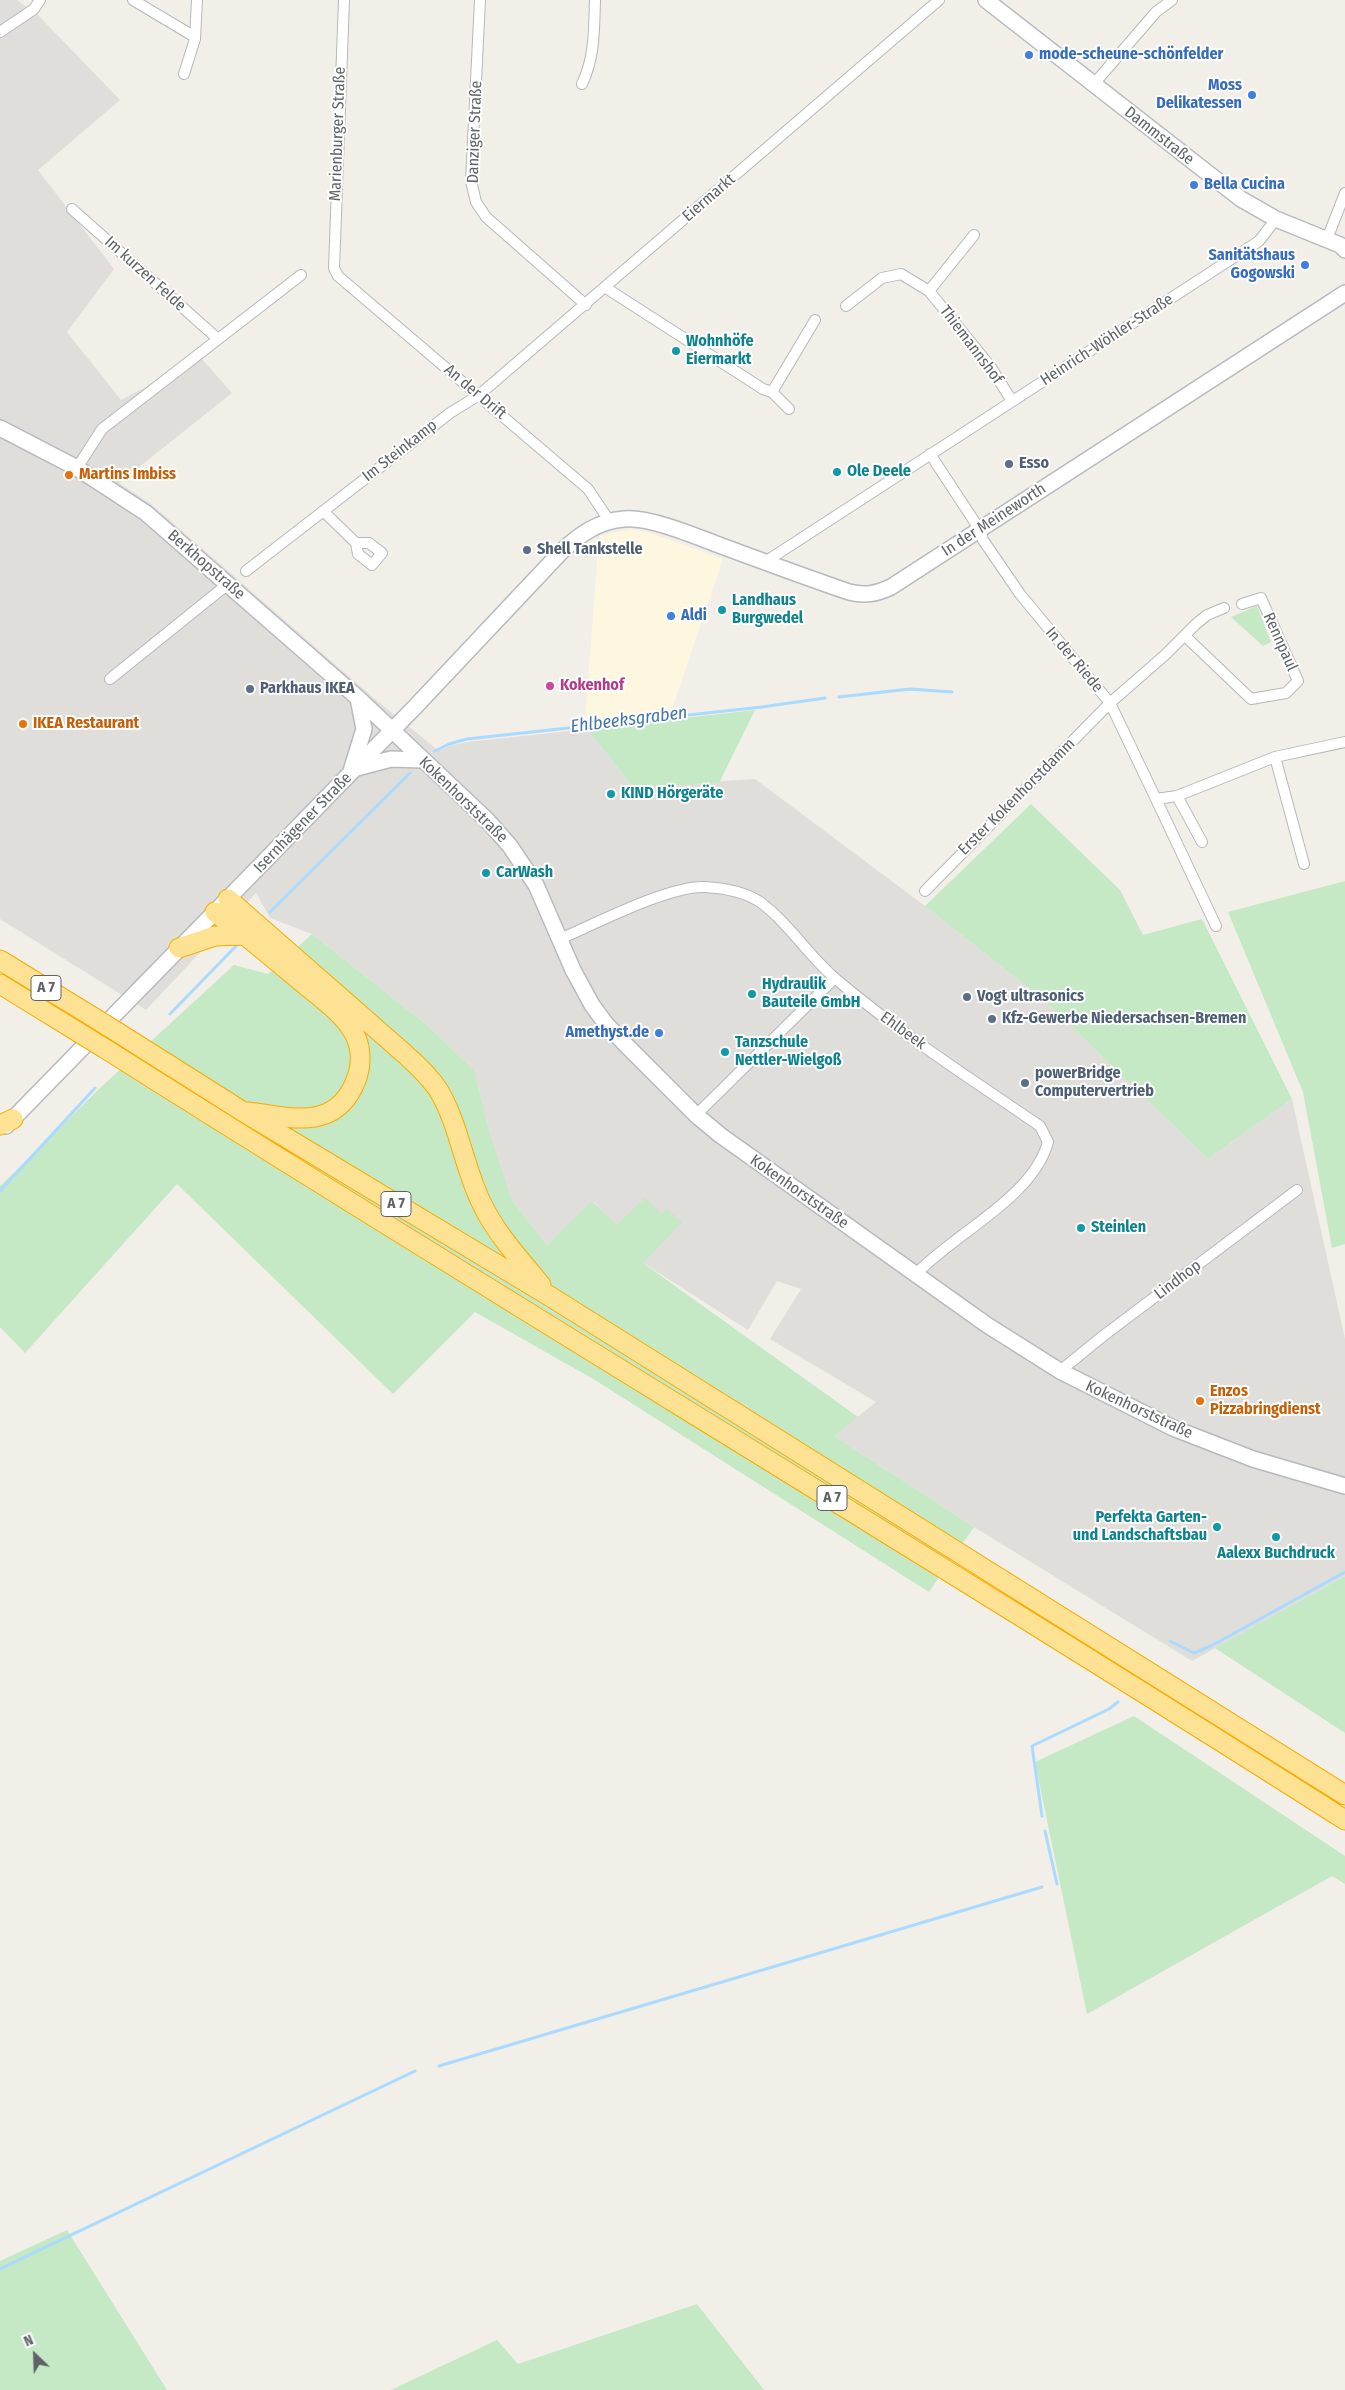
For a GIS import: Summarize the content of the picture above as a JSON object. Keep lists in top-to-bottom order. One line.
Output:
{"streets":{"highway":["A 7"],"main road":["Dammstraße","In der Meineworth","Berkhopstraße","Kokenhorststraße","Isernhägener Straße"],"street":["Danziger Straße","Marienburger Straße","Eiermarkt","Im kurzen Felde","Heinrich-Wöhler-Straße","Thiemannshof","An der Drift","Im Steinkamp","Rennpaul","In der Riede","Erster Kokenhorstdamm","Ehlbeek","Lindhop"]},"crossings":[["Danziger Straße","Eiermarkt"],["Marienburger Straße","An der Drift"],["Dammstraße","Heinrich-Wöhler-Straße"],["Eiermarkt","An der Drift"],["Eiermarkt","Im Steinkamp"],["Heinrich-Wöhler-Straße","Thiemannshof"],["Heinrich-Wöhler-Straße","In der Meineworth"],["An der Drift","Im Steinkamp"],["An der Drift","In der Meineworth"],["An der Drift","Isernhägener Straße"],["In der Meineworth","In der Riede"],["In der Meineworth","Isernhägener Straße"],["Berkhopstraße","Kokenhorststraße"],["Berkhopstraße","Isernhägener Straße"],["In der Riede","Erster Kokenhorstdamm"],["Kokenhorststraße","Isernhägener Straße"],["Kokenhorststraße","Ehlbeek"],["Kokenhorststraße","Lindhop"]],"water":["Ehlbeeksgraben"],"places":["mode-scheune-schönfelder","Moss Delikatessen","Bella Cucina","Sanitätshaus Gogowski","Wohnhöfe Eiermarkt","Esso","Ole Deele","Martins Imbiss","Shell Tankstelle","Landhaus Burgwedel","Aldi","Kokenhof","Parkhaus IKEA","IKEA Restaurant","KIND Hörgeräte","CarWash","Hydraulik Bauteile GmbH","Vogt ultrasonics","Kfz-Gewerbe Niedersachsen-Bremen","Amethyst.de","Tanzschule Nettler-Wielgoß","powerBridge Computervertrieb","Steinlen","Enzos Pizzabringdienst","Perfekta Garten- und Landschaftsbau","Aalexx Buchdruck"],"north":"top left"}
